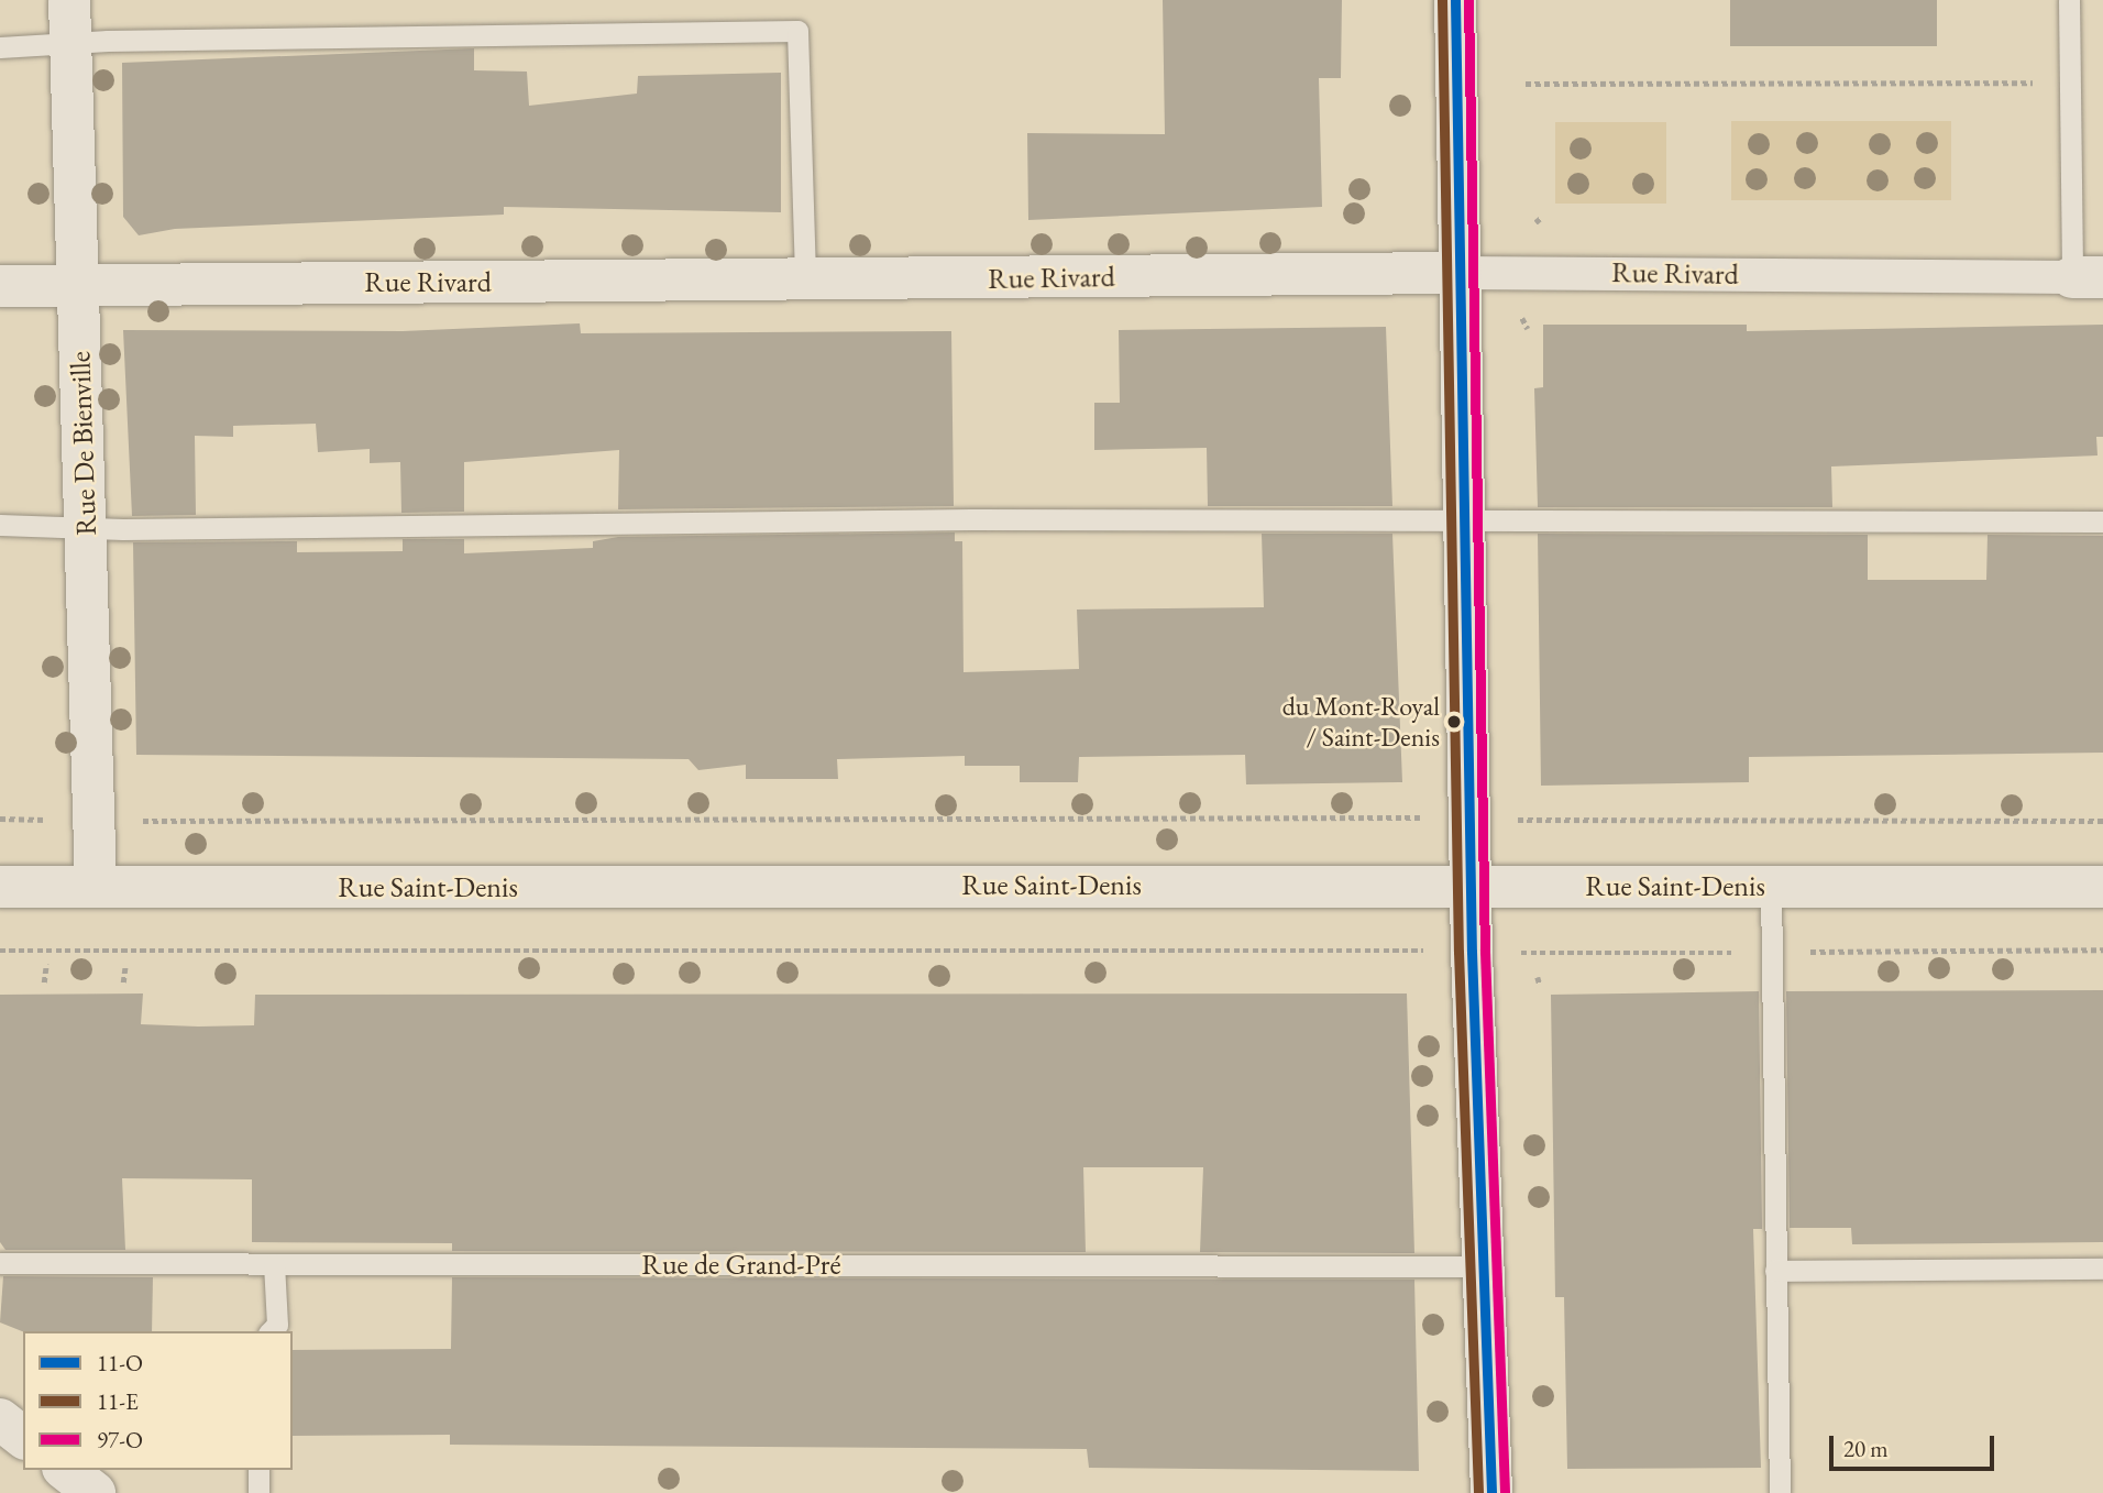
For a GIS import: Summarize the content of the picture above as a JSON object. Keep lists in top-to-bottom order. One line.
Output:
{"streets":{"main road":["Rue Rivard","Rue De Bienville","Rue Saint-Denis"],"lane":["Rue de Grand-Pré"]},"crossings":[["Rue Rivard","Rue De Bienville"],["Rue De Bienville","Rue Saint-Denis"]],"places":["du Mont-Royal / Saint-Denis"],"lines":["transit line 11-O","transit line 11-E","transit line 97-O"],"legend":["11-O","11-E","97-O"],"scale_bar":"20 m"}
